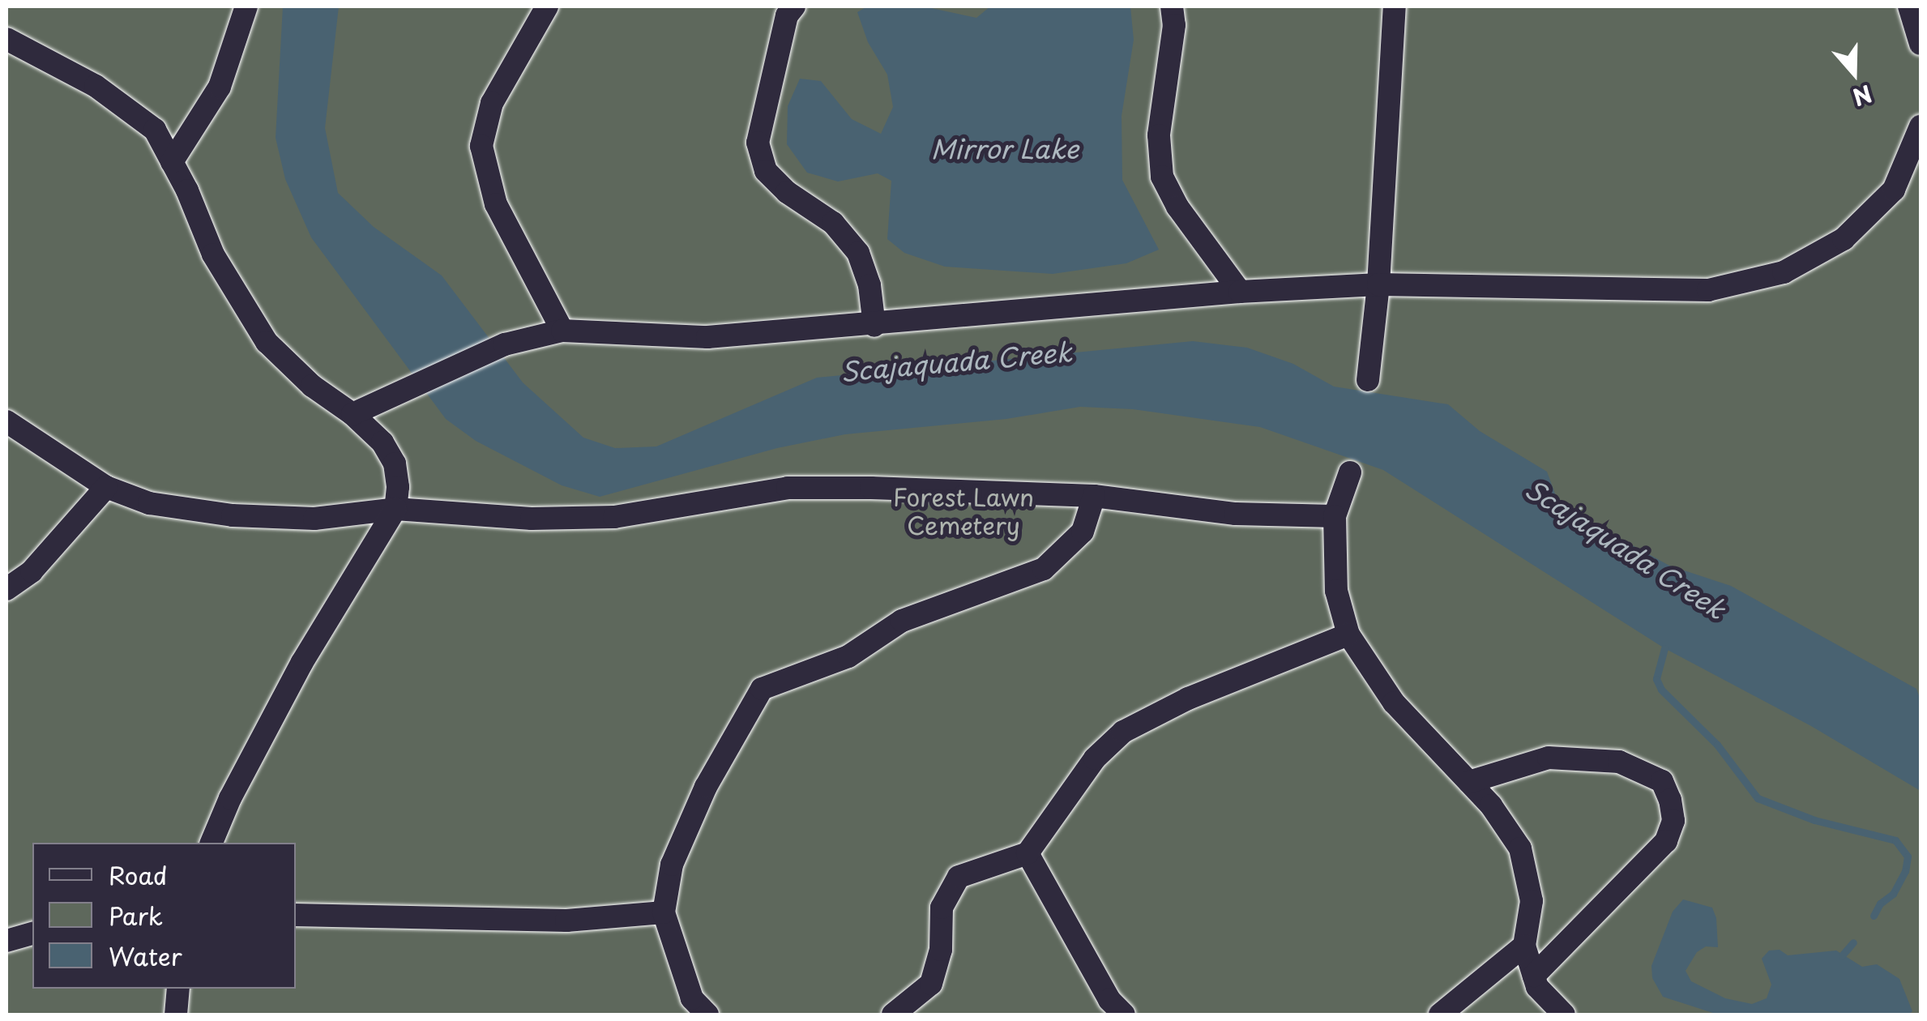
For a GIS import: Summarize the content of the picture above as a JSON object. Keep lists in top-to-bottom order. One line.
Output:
{"water":["Mirror Lake","Scajaquada Creek"],"parks":["Forest Lawn Cemetery"],"legend":["Road","Park","Water"],"north":"bottom"}
